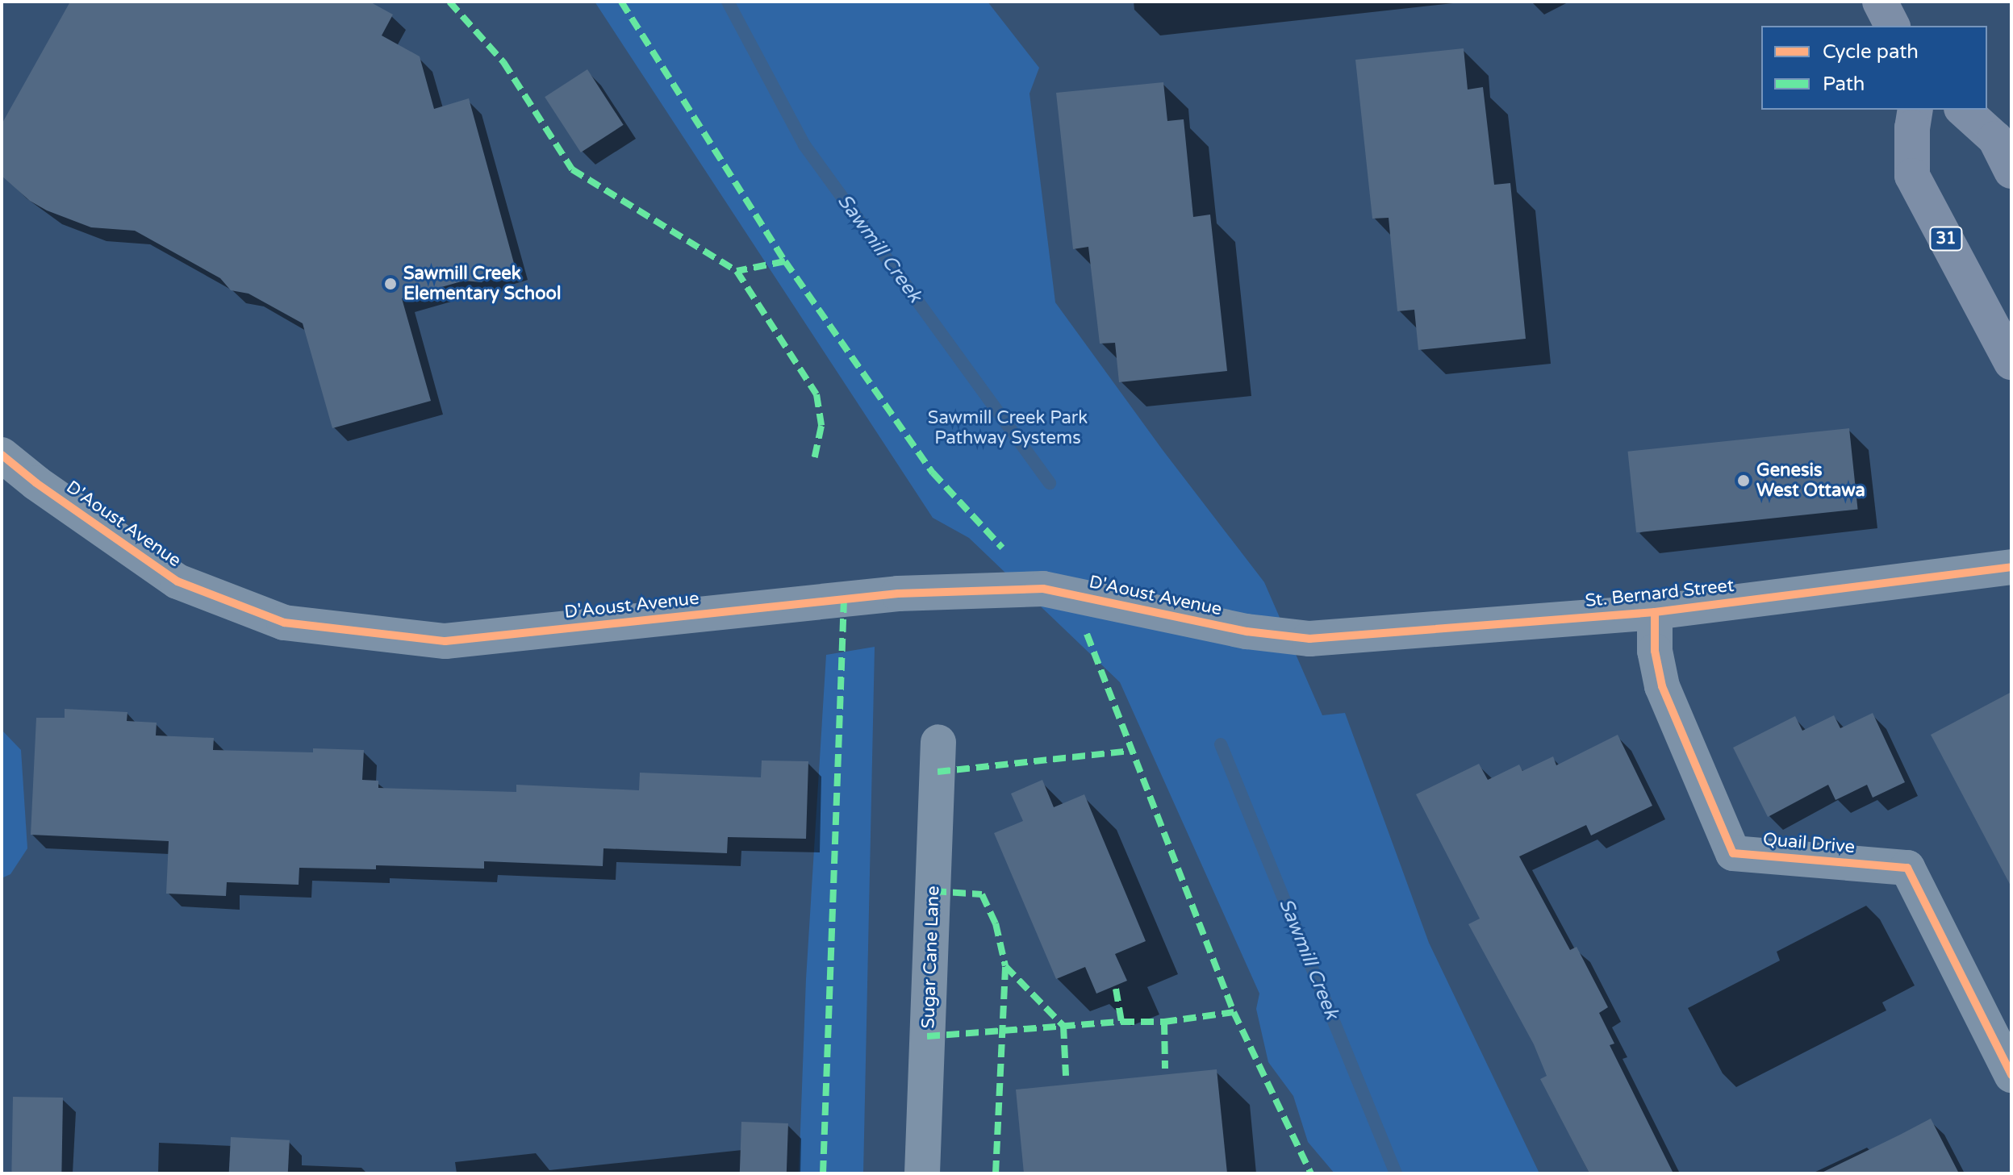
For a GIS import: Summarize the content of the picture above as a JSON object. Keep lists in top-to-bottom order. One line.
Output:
{"streets":{"main road":["31"],"street":["D'Aoust Avenue","St. Bernard Street","Quail Drive","Sugar Cane Lane"]},"crossings":[["D'Aoust Avenue","St. Bernard Street"],["St. Bernard Street","Quail Drive"]],"water":["Sawmill Creek"],"parks":["Sawmill Creek Park Pathway Systems"],"places":["Sawmill Creek Elementary School","Genesis West Ottawa"],"legend":["Cycle path","Path"]}
